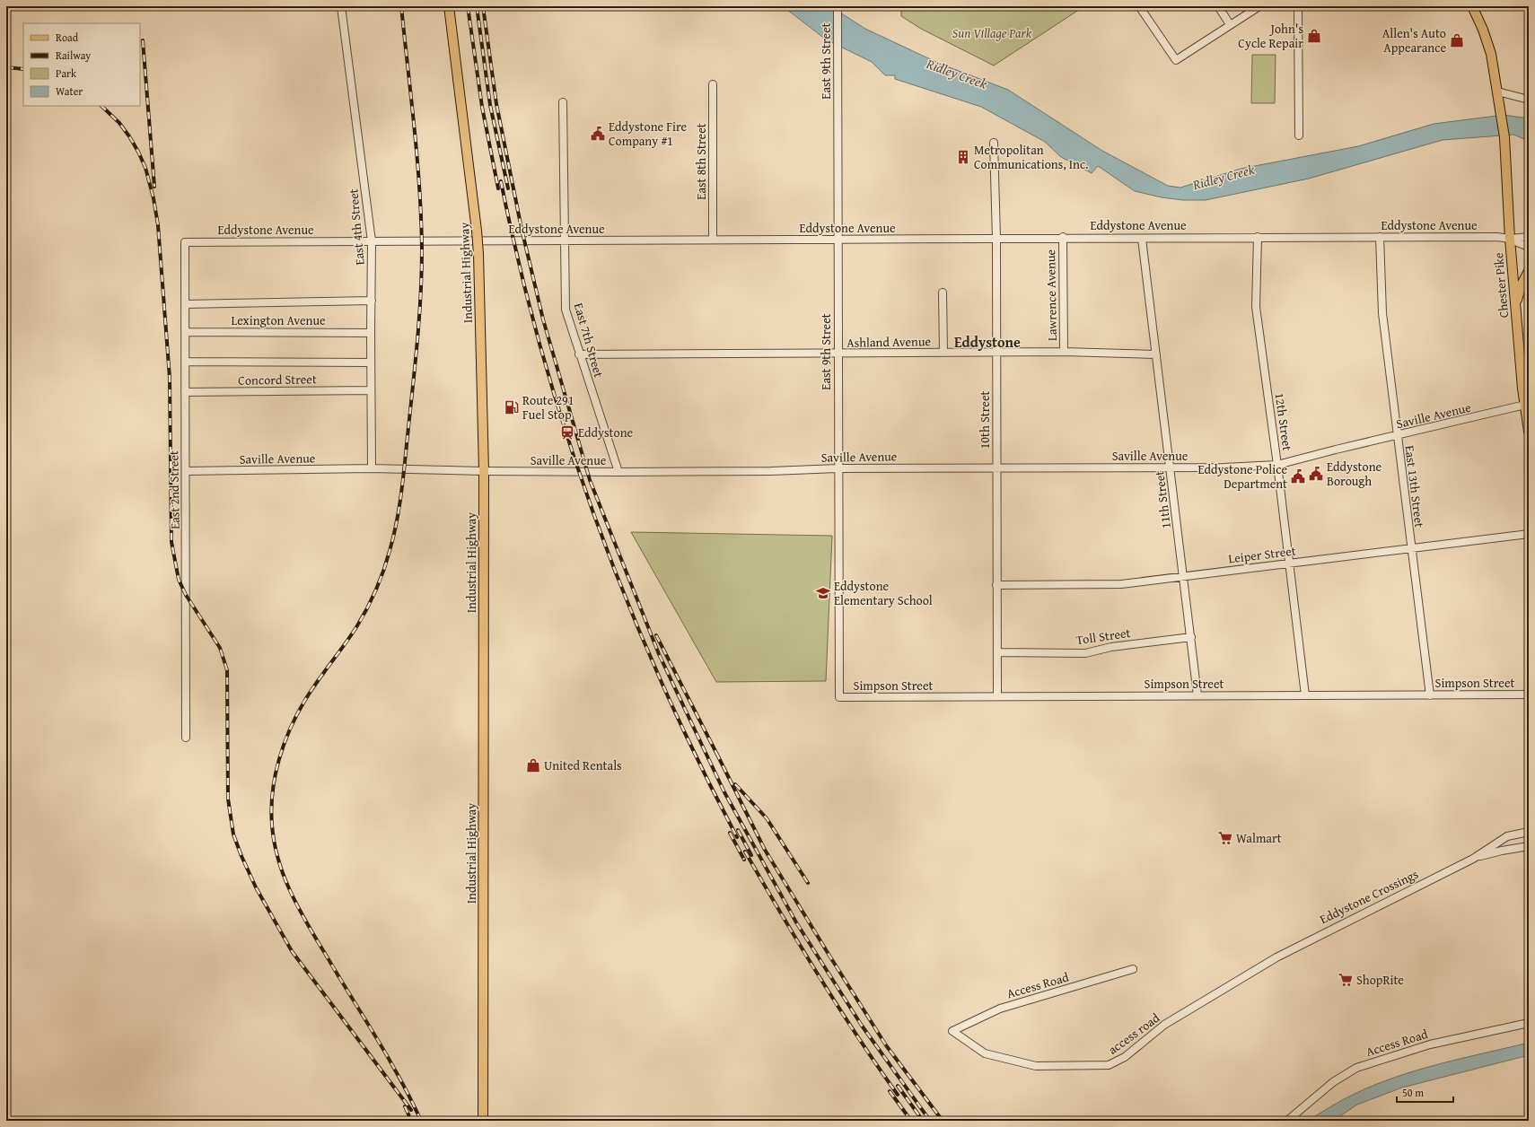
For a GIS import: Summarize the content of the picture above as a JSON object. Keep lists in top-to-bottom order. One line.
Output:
{"streets":{"main road":["Industrial Highway","Chester Pike"],"street":["East 9th Street","East 8th Street","Eddystone Avenue","East 4th Street","Lawrence Avenue","Lexington Avenue","East 7th Street","Ashland Avenue","Concord Street","Saville Avenue","10th Street","12th Street","East 13th Street","East 2nd Street","11th Street","Leiper Street","Toll Street","Simpson Street","Eddystone Crossings","Access Road","access road"]},"crossings":[["East 9th Street","Eddystone Avenue"],["East 9th Street","Ashland Avenue"],["East 9th Street","Saville Avenue"],["East 9th Street","Simpson Street"],["East 8th Street","Eddystone Avenue"],["Eddystone Avenue","East 4th Street"],["Eddystone Avenue","Chester Pike"],["Eddystone Avenue","Lawrence Avenue"],["Eddystone Avenue","East 7th Street"],["Eddystone Avenue","10th Street"],["Eddystone Avenue","12th Street"],["Eddystone Avenue","East 13th Street"],["Eddystone Avenue","East 2nd Street"],["Eddystone Avenue","11th Street"],["East 4th Street","Lexington Avenue"],["East 4th Street","Concord Street"],["East 4th Street","Saville Avenue"],["Industrial Highway","Saville Avenue"],["Chester Pike","Saville Avenue"],["Lawrence Avenue","Ashland Avenue"],["Lexington Avenue","East 2nd Street"],["East 7th Street","Ashland Avenue"],["East 7th Street","Saville Avenue"],["Ashland Avenue","10th Street"],["Ashland Avenue","11th Street"],["Concord Street","East 2nd Street"],["Saville Avenue","10th Street"],["Saville Avenue","12th Street"],["Saville Avenue","East 13th Street"],["Saville Avenue","East 2nd Street"],["Saville Avenue","11th Street"],["10th Street","Leiper Street"],["10th Street","Toll Street"],["10th Street","Simpson Street"],["12th Street","Leiper Street"],["12th Street","Simpson Street"],["East 13th Street","Leiper Street"],["East 13th Street","Simpson Street"],["11th Street","Leiper Street"],["11th Street","Toll Street"],["11th Street","Simpson Street"],["Eddystone Crossings","access road"],["Access Road","access road"]],"districts":["Eddystone"],"water":["Ridley Creek"],"parks":["Sun Village Park"],"places":{"shop":["John's Cycle Repair","Allen's Auto Appearance","United Rentals"],"public building":["Eddystone Fire Company #1","Eddystone Borough","Eddystone Police Department"],"building":["Metropolitan Communications, Inc."],"fuel station":["Route 291 Fuel Stop"],"station":["Eddystone"],"school or university":["Eddystone Elementary School"],"supermarket":["Walmart","ShopRite"]},"legend":["Road","Railway","Park","Water"],"scale_bar":"50 m"}
